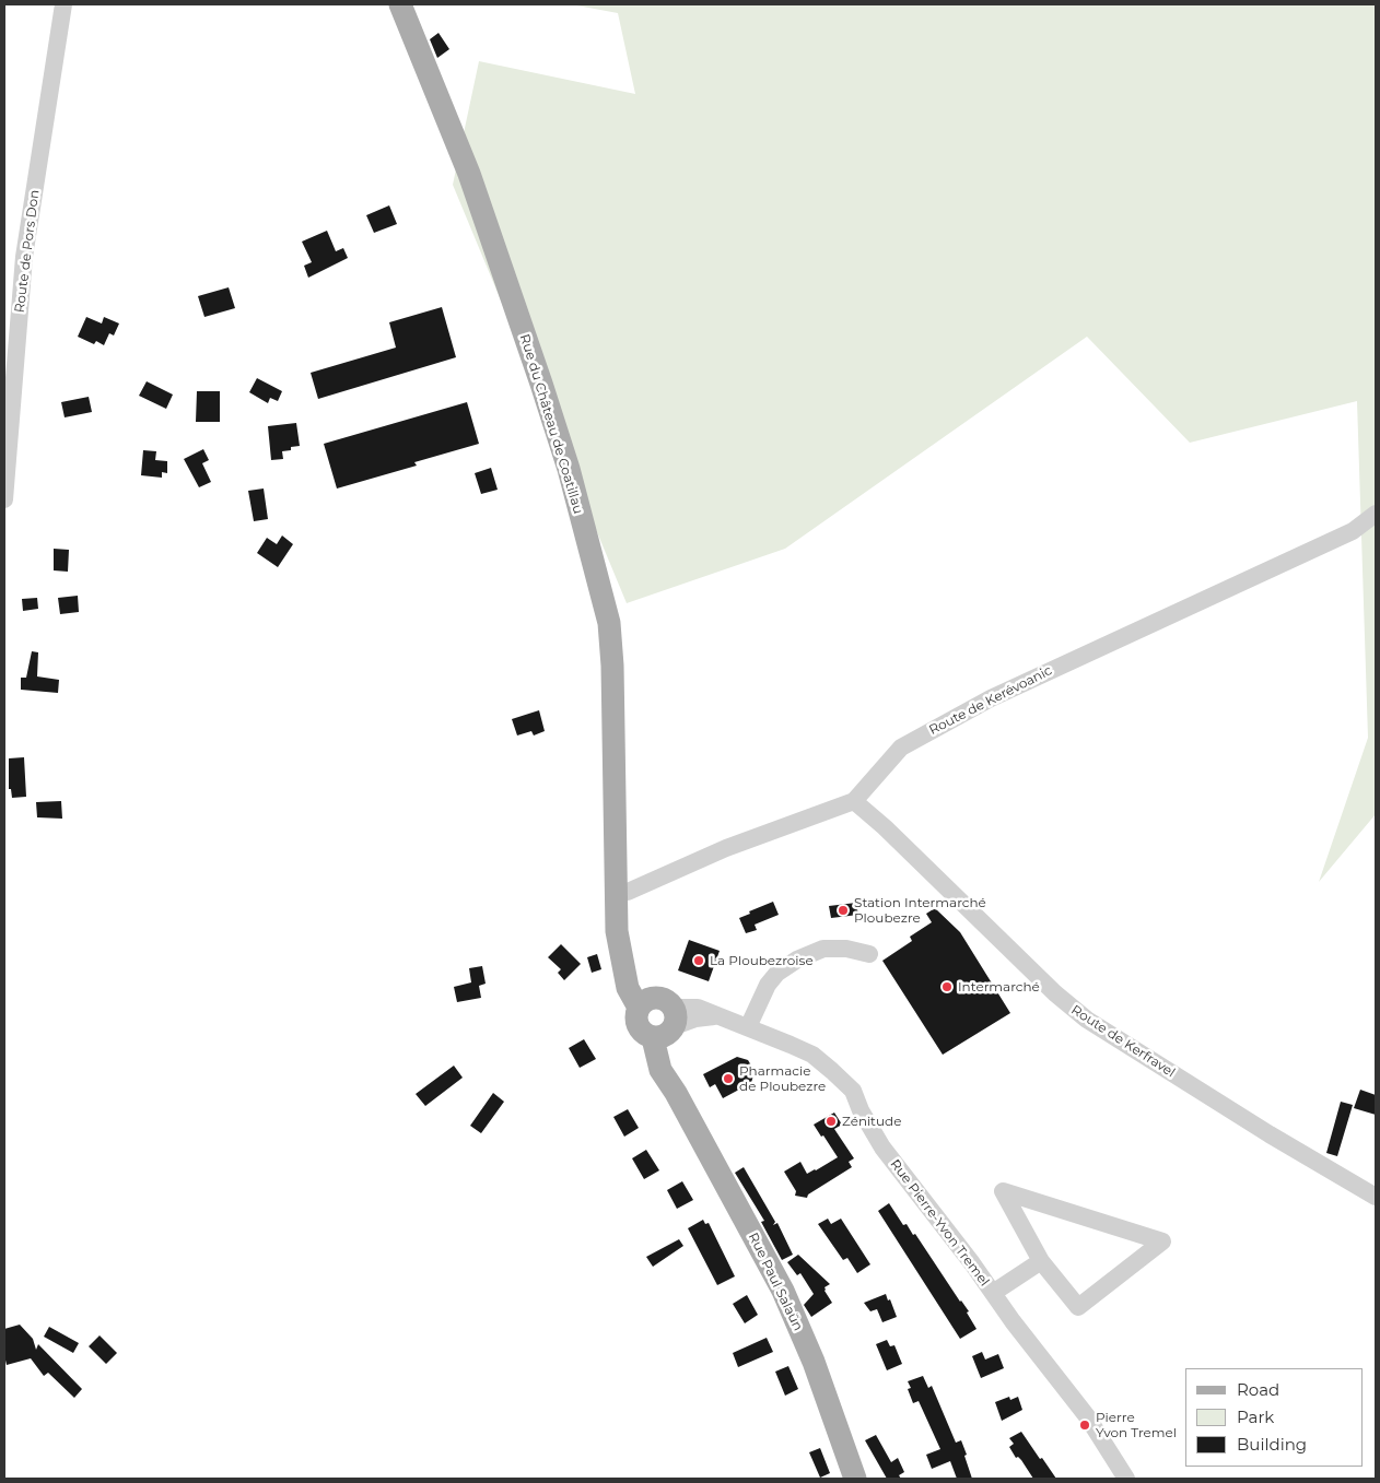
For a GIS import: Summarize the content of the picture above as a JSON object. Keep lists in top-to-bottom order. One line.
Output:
{"streets":{"main road":["Rue du Château de Coatillau","Rue Paul Salaün"],"street":["Route de Pors Don","Route de Kerévoanic","Route de Kerfravel","Rue Pierre-Yvon Tremel"]},"crossings":[["Rue du Château de Coatillau","Route de Kerévoanic"],["Route de Kerévoanic","Route de Kerfravel"],["Rue Pierre-Yvon Tremel","Rue Paul Salaün"]],"places":["Station Intermarché Ploubezre","La Ploubezroise","Intermarché","Pharmacie de Ploubezre","Zénitude","Pierre Yvon Tremel"],"legend":["Road","Park","Building"]}
